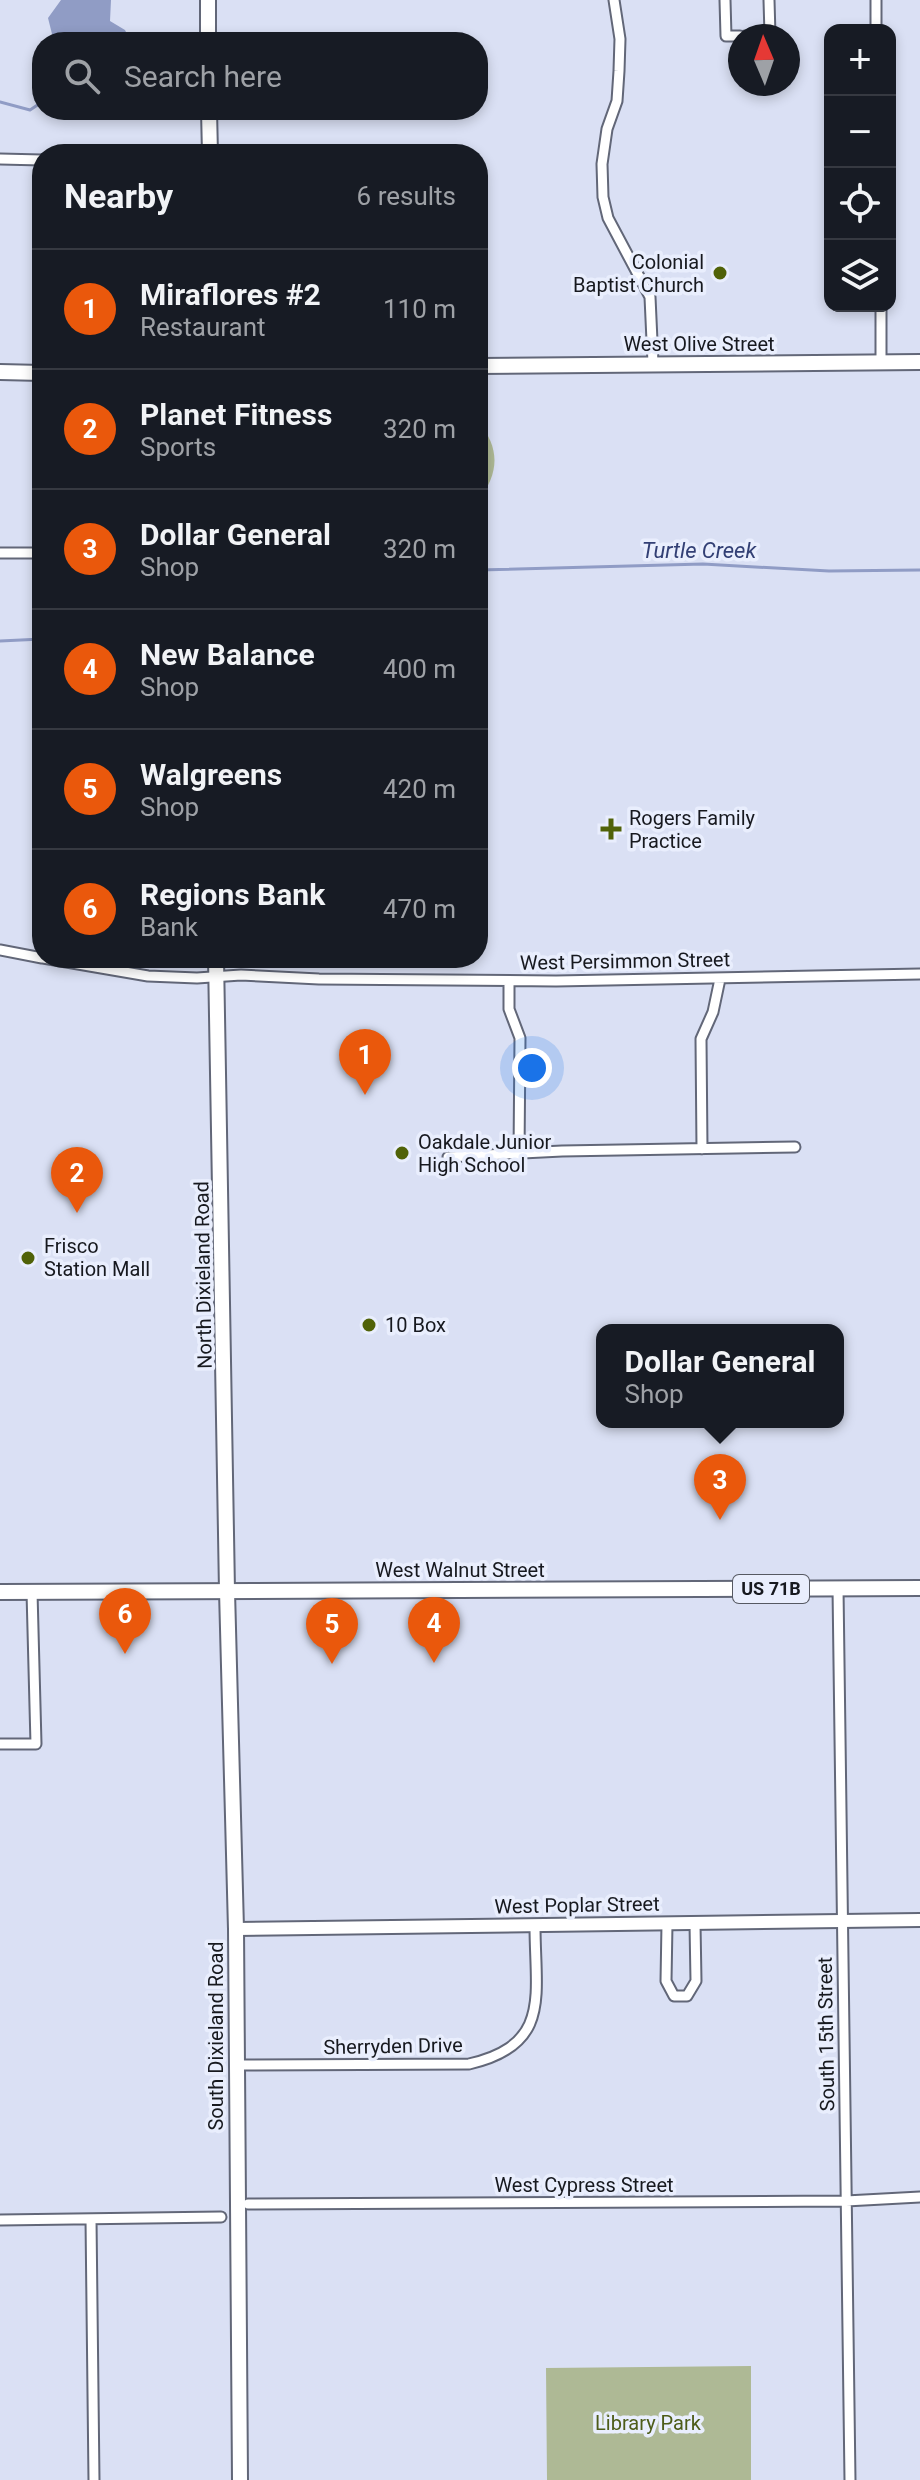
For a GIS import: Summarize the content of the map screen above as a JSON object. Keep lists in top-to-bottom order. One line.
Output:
{"streets":{"main road":["West Olive Street","North Dixieland Road","West Walnut Street","US 71B","South Dixieland Road"],"street":["West Persimmon Street","West Poplar Street","South 15th Street","Sherryden Drive","West Cypress Street"]},"crossings":[["West Persimmon Street","North Dixieland Road"],["North Dixieland Road","West Walnut Street"],["North Dixieland Road","South Dixieland Road"],["West Walnut Street","South 15th Street"],["West Walnut Street","South Dixieland Road"],["West Poplar Street","South 15th Street"],["West Poplar Street","South Dixieland Road"],["West Poplar Street","Sherryden Drive"],["South 15th Street","West Cypress Street"],["South Dixieland Road","Sherryden Drive"]],"water":["Turtle Creek"],"parks":["Library Park"],"places":{"other":["Colonial Baptist Church","Oakdale Junior High School","Frisco Station Mall","10 Box"],"health":["Rogers Family Practice"]},"north":"top","page":{"map_buttons":["+","−"],"search":"Search here","heading":["Nearby","6 results"],"list":[{"mark":"1","name":"Miraflores #2","note":"Restaurant","value":"110 m"},{"mark":"2","name":"Planet Fitness","note":"Sports","value":"320 m"},{"mark":"3","name":"Dollar General","note":"Shop","value":"320 m"},{"mark":"4","name":"New Balance","note":"Shop","value":"400 m"},{"mark":"5","name":"Walgreens","note":"Shop","value":"420 m"},{"mark":"6","name":"Regions Bank","note":"Bank","value":"470 m"}],"pins":["1","2","3","6","4","5"],"popup":["Dollar General","Shop"]}}
